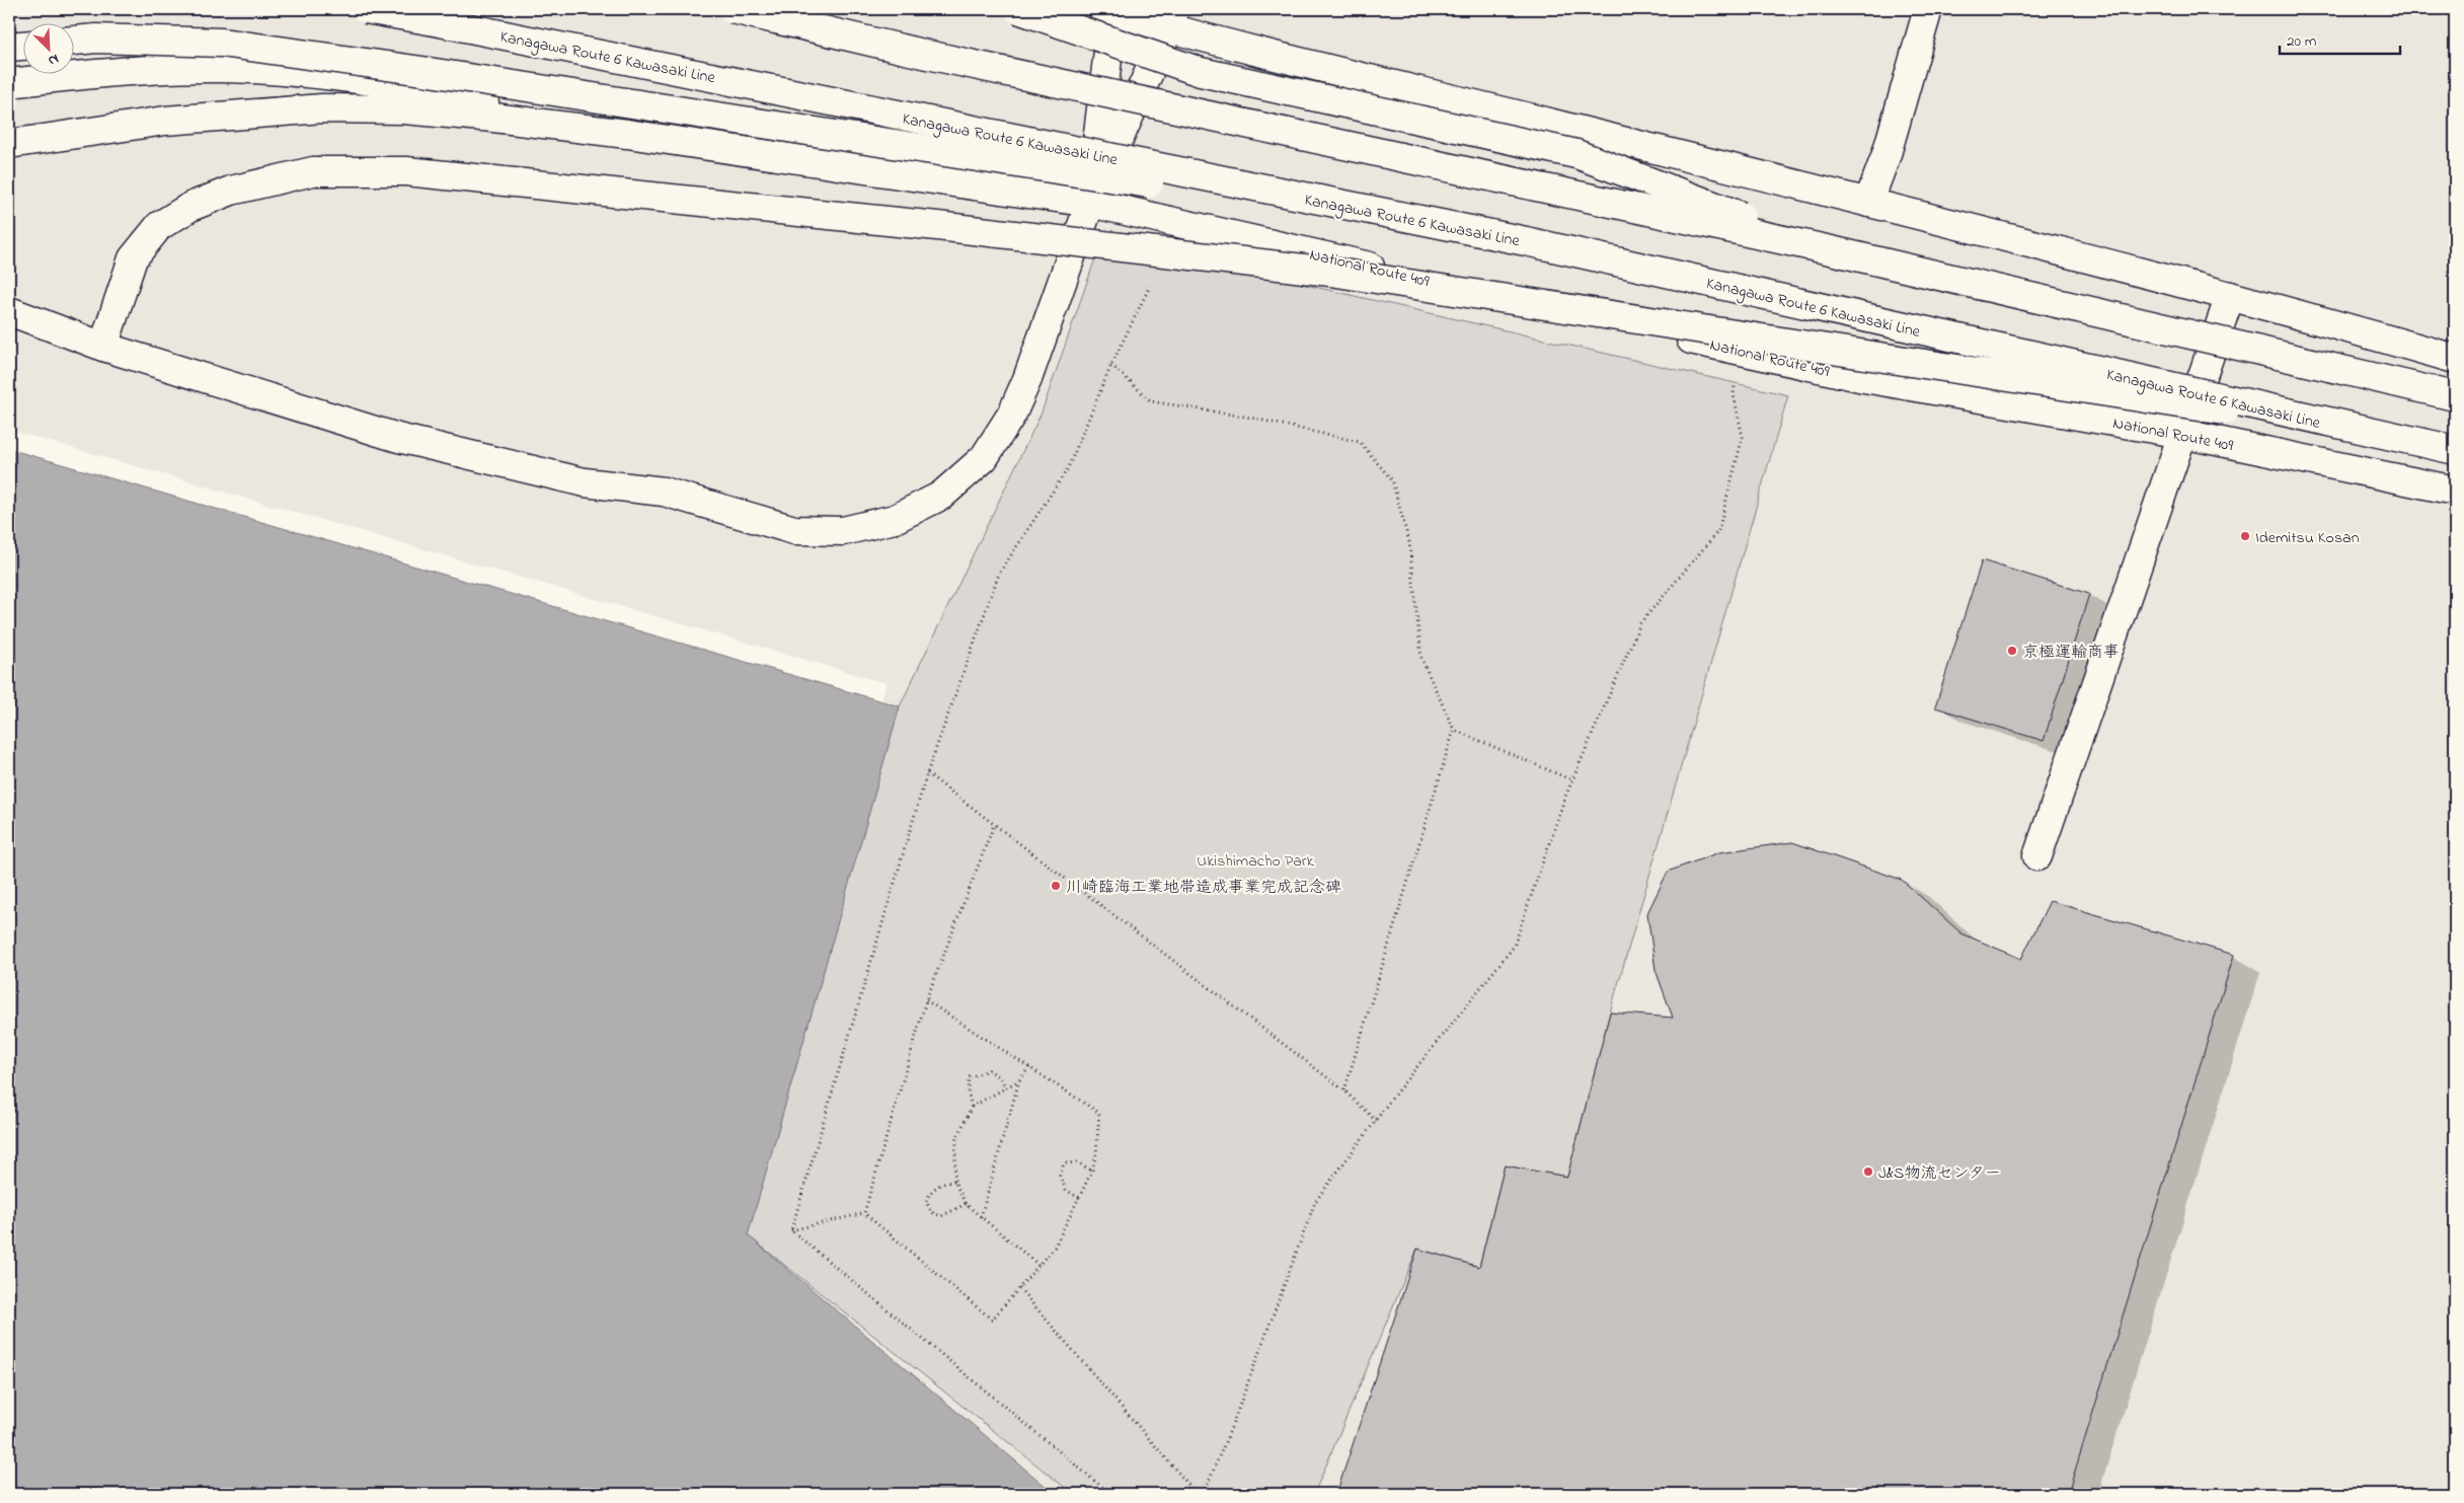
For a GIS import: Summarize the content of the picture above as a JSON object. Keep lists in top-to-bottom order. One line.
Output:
{"streets":{"main road":["Kanagawa Route 6 Kawasaki Line","National Route 409"]},"parks":["Ukishimacho Park"],"places":["Idemitsu Kosan","京極運輸商事","川崎臨海工業地帯造成事業完成記念碑","J&S物流センター"],"scale_bar":"20 m","north":"bottom right"}
